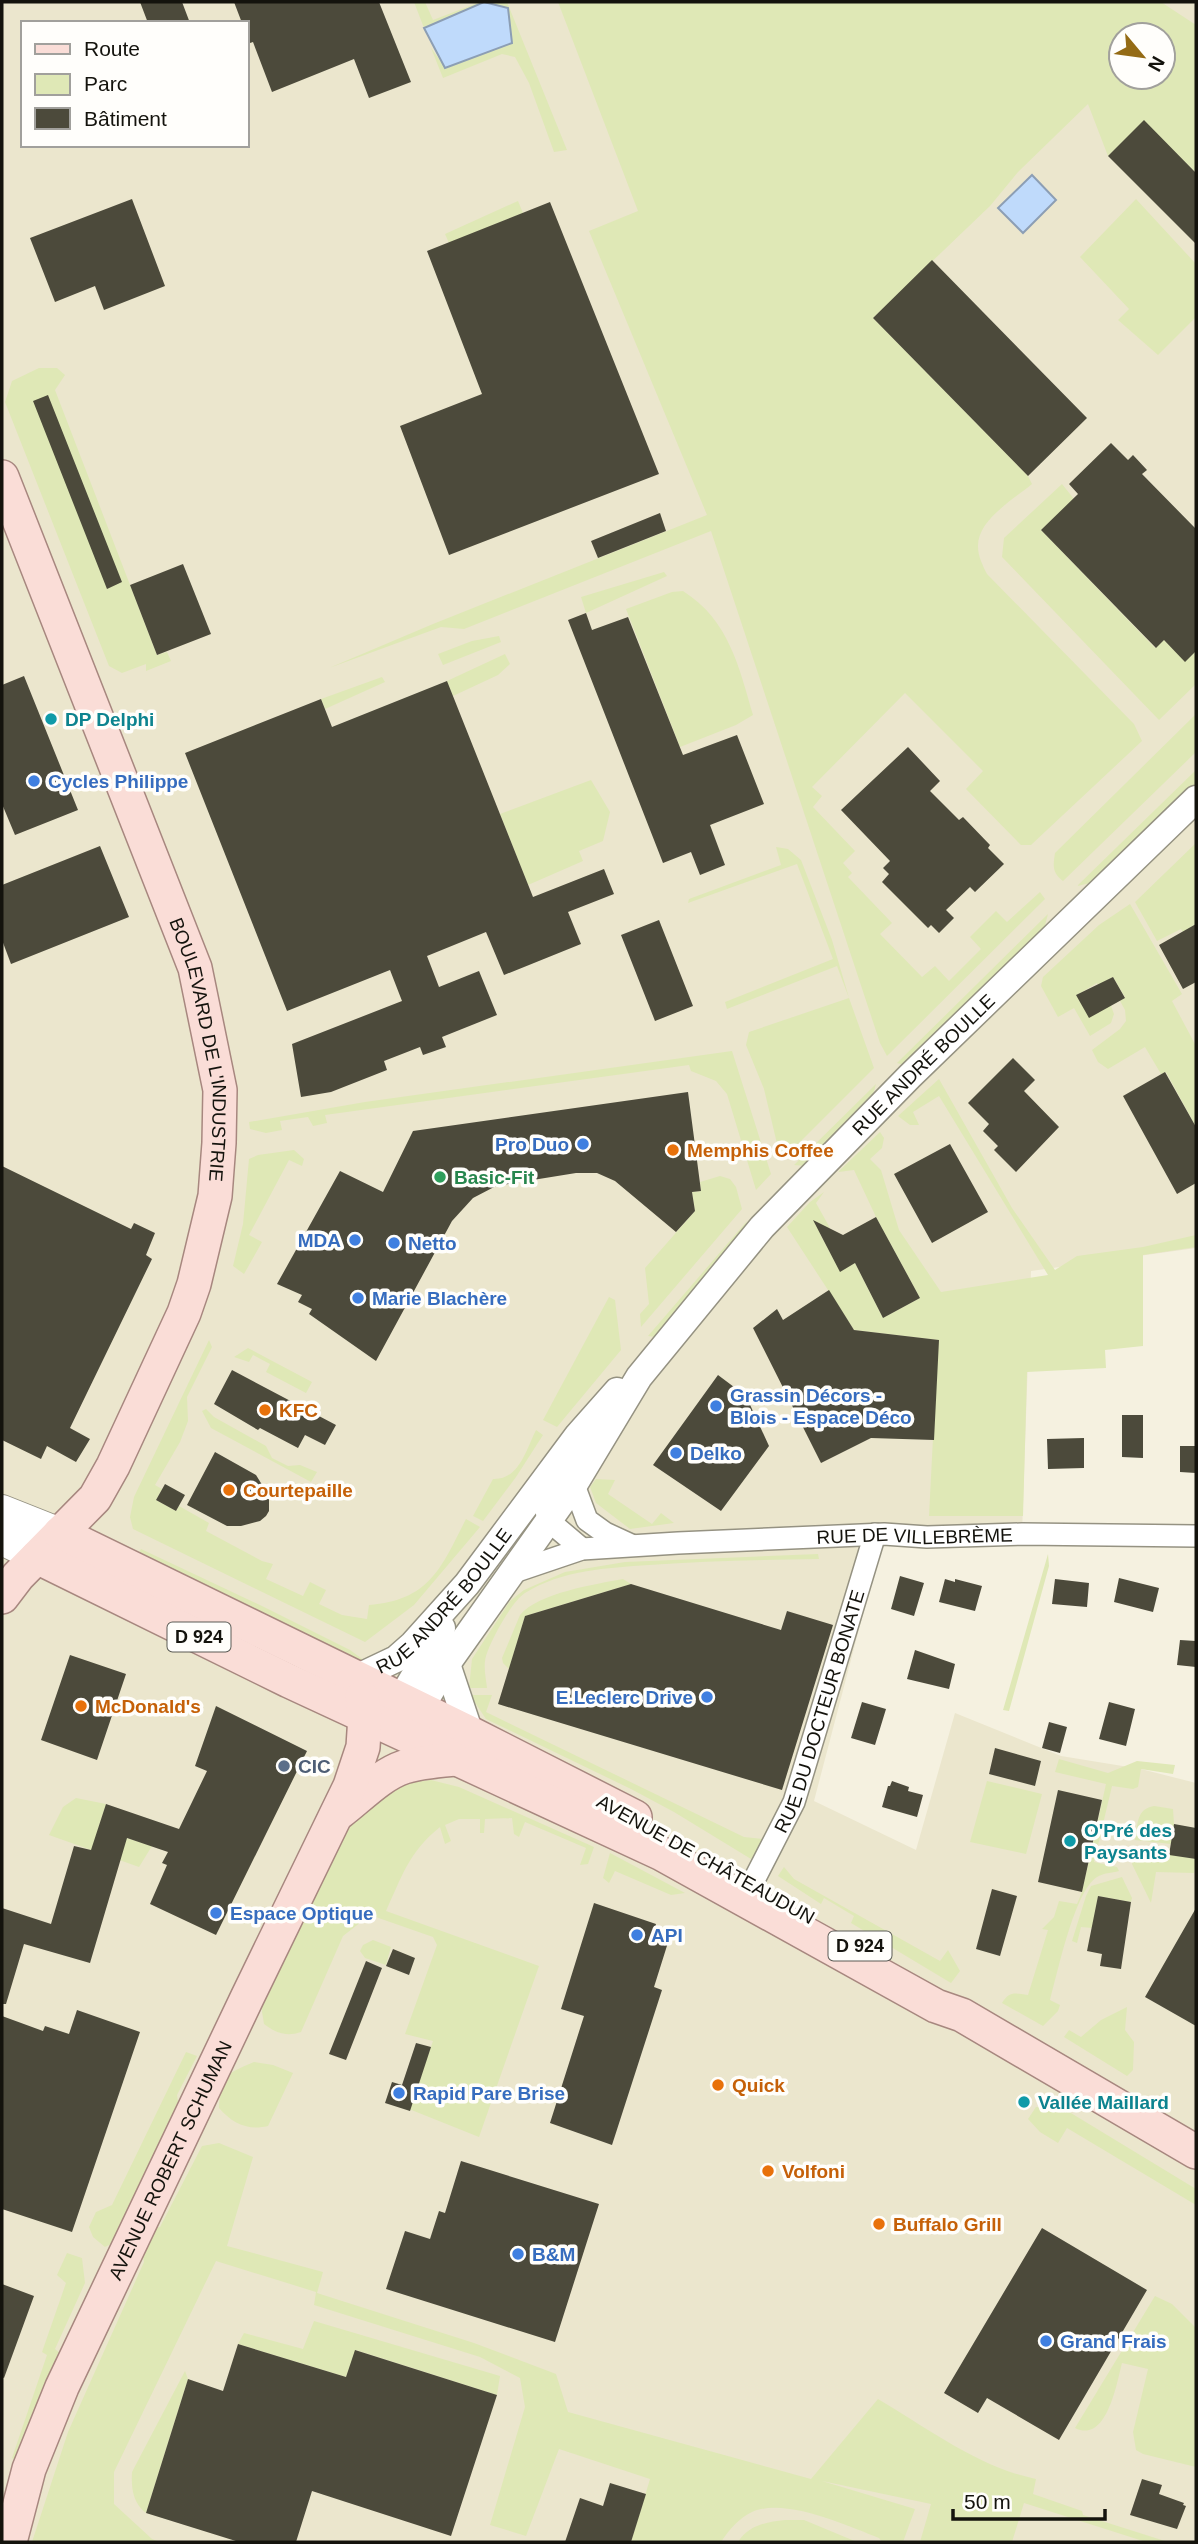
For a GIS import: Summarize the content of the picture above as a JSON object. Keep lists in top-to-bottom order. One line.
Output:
{"streets":{"main road":["BOULEVARD DE L'INDUSTRIE","D 924","AVENUE DE CHÂTEAUDUN","AVENUE ROBERT SCHUMAN"],"street":["RUE ANDRÉ BOULLE","RUE DE VILLEBRÈME","RUE DU DOCTEUR BONATE"]},"crossings":[["BOULEVARD DE L'INDUSTRIE","D 924"],["BOULEVARD DE L'INDUSTRIE","AVENUE DE CHÂTEAUDUN"],["RUE ANDRÉ BOULLE","RUE DE VILLEBRÈME"],["RUE ANDRÉ BOULLE","D 924"],["RUE ANDRÉ BOULLE","AVENUE DE CHÂTEAUDUN"],["RUE ANDRÉ BOULLE","AVENUE ROBERT SCHUMAN"],["RUE DE VILLEBRÈME","RUE DU DOCTEUR BONATE"],["D 924","AVENUE DE CHÂTEAUDUN"],["D 924","AVENUE ROBERT SCHUMAN"],["RUE DU DOCTEUR BONATE","AVENUE DE CHÂTEAUDUN"],["AVENUE DE CHÂTEAUDUN","AVENUE ROBERT SCHUMAN"]],"places":["DP Delphi","Cycles Philippe","Pro Duo","Memphis Coffee","Basic-Fit","MDA","Netto","Marie Blachère","Grassin Décors - Blois - Espace Déco","KFC","Delko","Courtepaille","E.Leclerc Drive","McDonald's","CIC","O'Pré des Paysants","Espace Optique","API","Quick","Rapid Pare Brise","Vallée Maillard","Volfoni","Buffalo Grill","B&M","Grand Frais"],"legend":["Route","Parc","Bâtiment"],"scale_bar":"50 m","north":"bottom right"}
